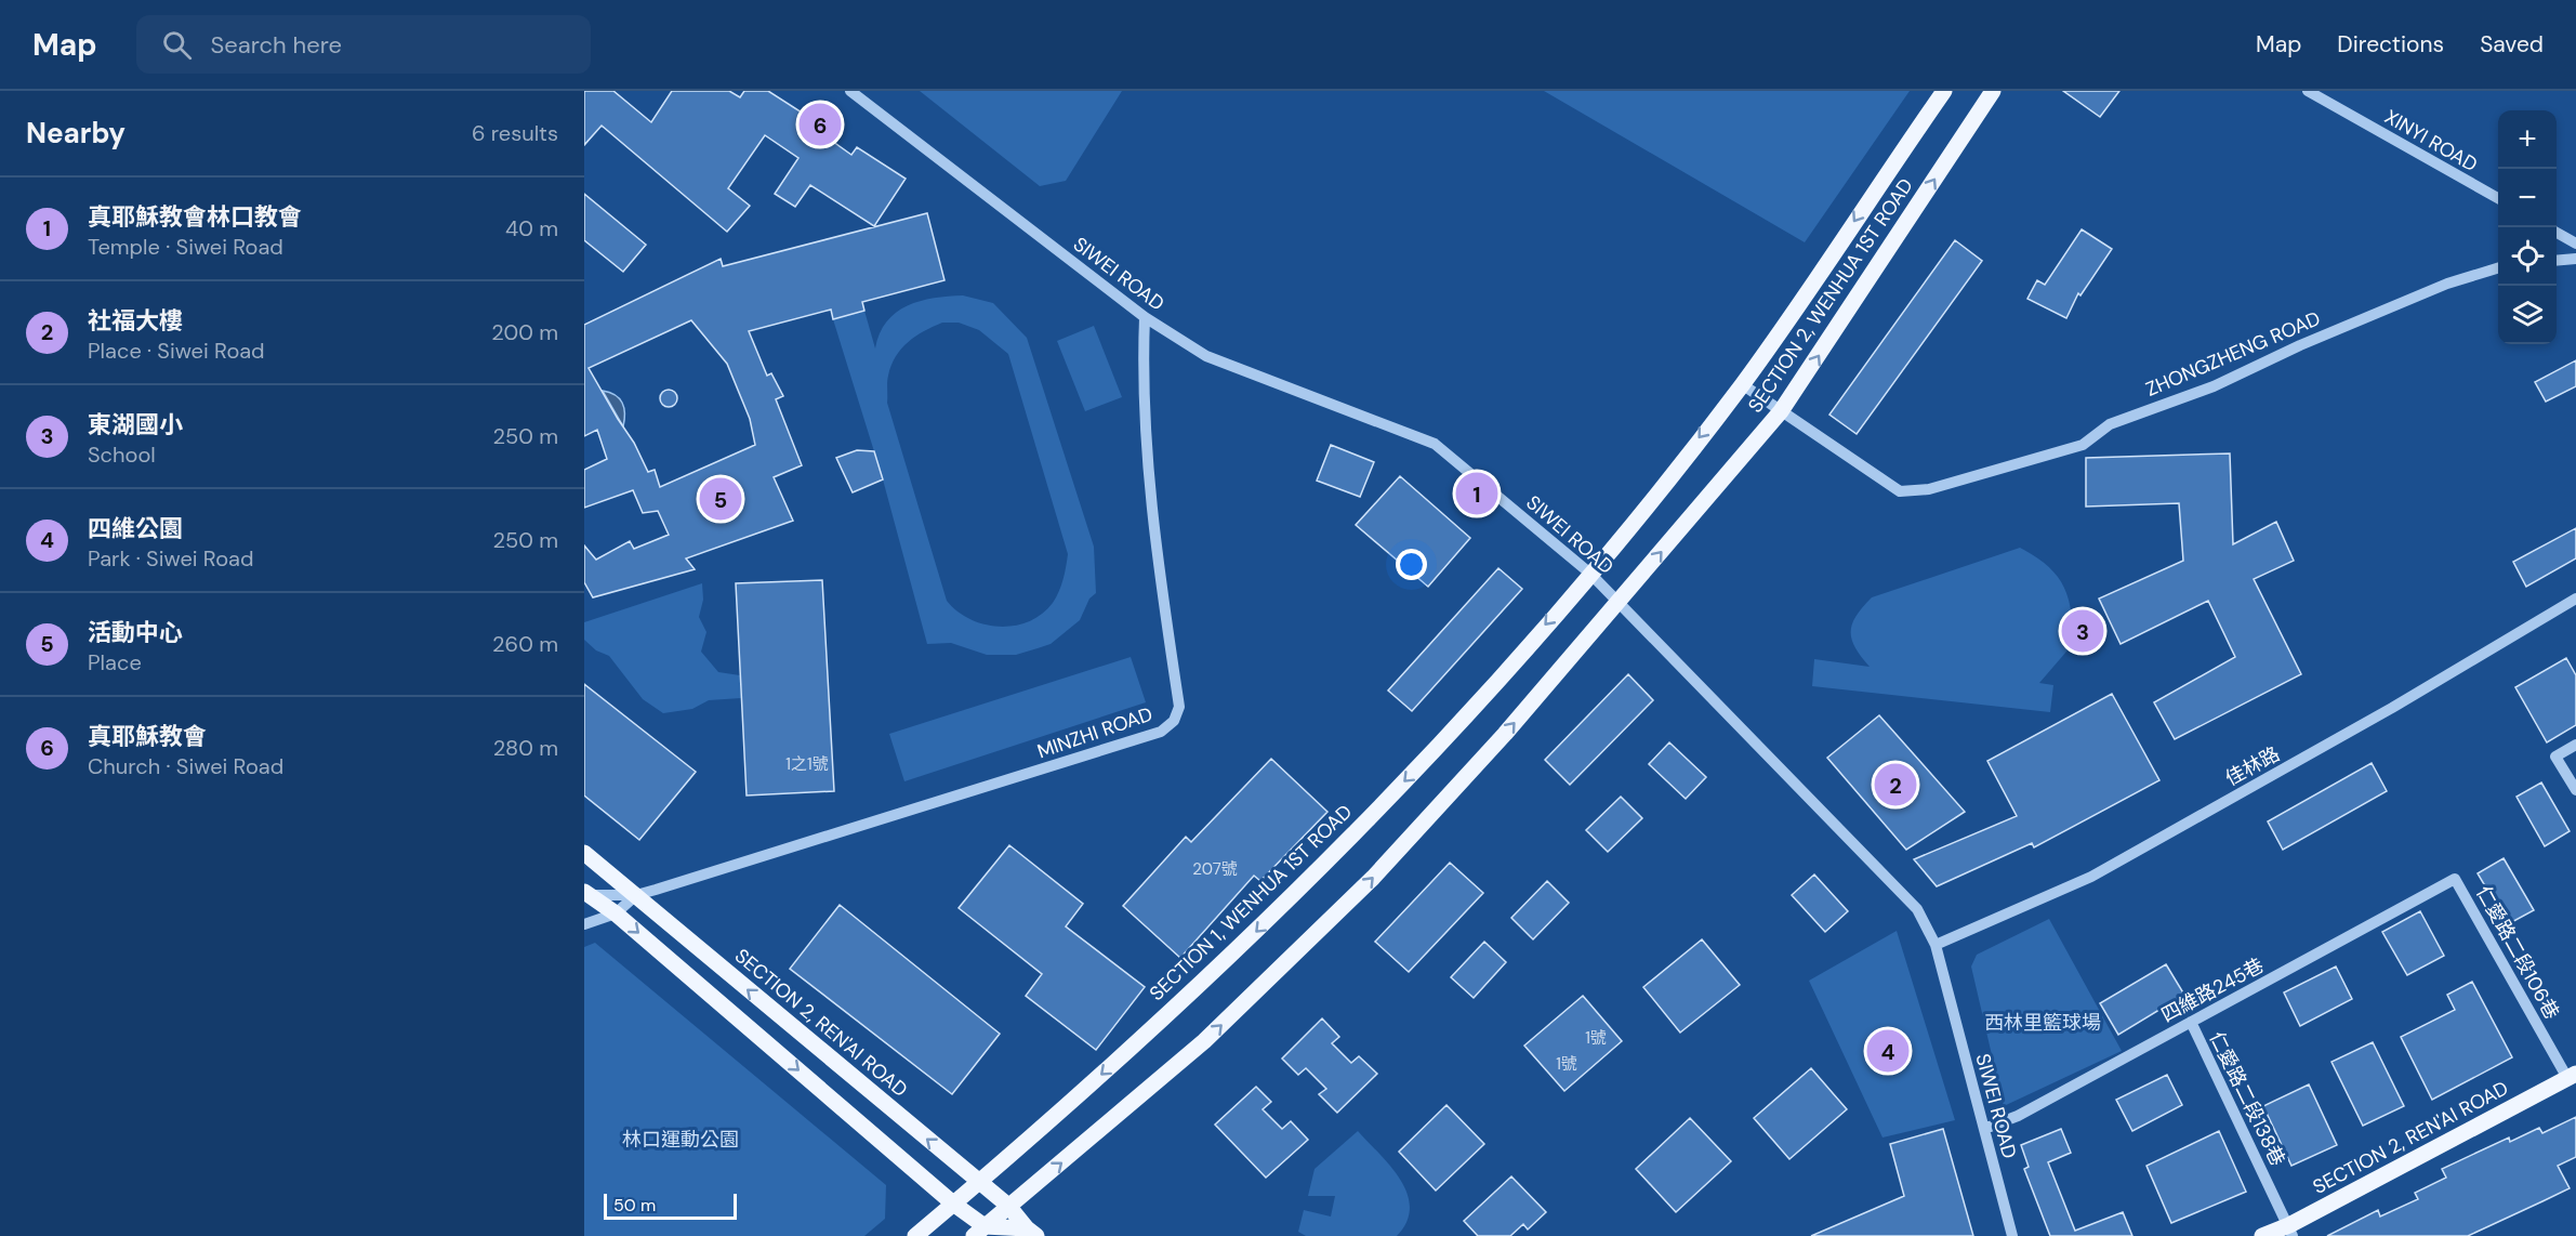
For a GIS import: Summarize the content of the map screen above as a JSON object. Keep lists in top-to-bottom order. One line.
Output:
{"streets":{"main road":["SECTION 2, WENHUA 1ST ROAD","SECTION 1, WENHUA 1ST ROAD","SECTION 2, REN'AI ROAD"],"street":["XINYI ROAD","SIWEI ROAD","ZHONGZHENG ROAD","MINZHI ROAD","佳林路","仁愛路二段106巷","四維路245巷","仁愛路二段138巷"]},"crossings":[["SIWEI ROAD","SECTION 2, WENHUA 1ST ROAD"],["SIWEI ROAD","MINZHI ROAD"],["SIWEI ROAD","佳林路"],["SIWEI ROAD","SECTION 1, WENHUA 1ST ROAD"],["SIWEI ROAD","四維路245巷"],["SECTION 2, WENHUA 1ST ROAD","ZHONGZHENG ROAD"],["SECTION 2, WENHUA 1ST ROAD","SECTION 1, WENHUA 1ST ROAD"],["MINZHI ROAD","SECTION 2, REN'AI ROAD"],["SECTION 1, WENHUA 1ST ROAD","SECTION 2, REN'AI ROAD"],["仁愛路二段106巷","四維路245巷"],["仁愛路二段106巷","SECTION 2, REN'AI ROAD"],["四維路245巷","仁愛路二段138巷"],["SECTION 2, REN'AI ROAD","仁愛路二段138巷"]],"parks":["西林里籃球場","林口運動公園"],"house_numbers":["1之1號","207號","1號","1號"],"scale_bar":"50 m","page":{"header":"Map","search":"Search here","nav":["Map","Directions","Saved"],"heading":["Nearby","6 results"],"pins":["6","1","5","3","2","4"],"map_buttons":["+","−"],"list":[{"mark":"1","name":"真耶穌教會林口教會","note":"Temple · Siwei Road","value":"40 m"},{"mark":"2","name":"社福大樓","note":"Place · Siwei Road","value":"200 m"},{"mark":"3","name":"東湖國小","note":"School","value":"250 m"},{"mark":"4","name":"四維公園","note":"Park · Siwei Road","value":"250 m"},{"mark":"5","name":"活動中心","note":"Place","value":"260 m"},{"mark":"6","name":"真耶穌教會","note":"Church · Siwei Road","value":"280 m"}],"scale":"50 m"}}
